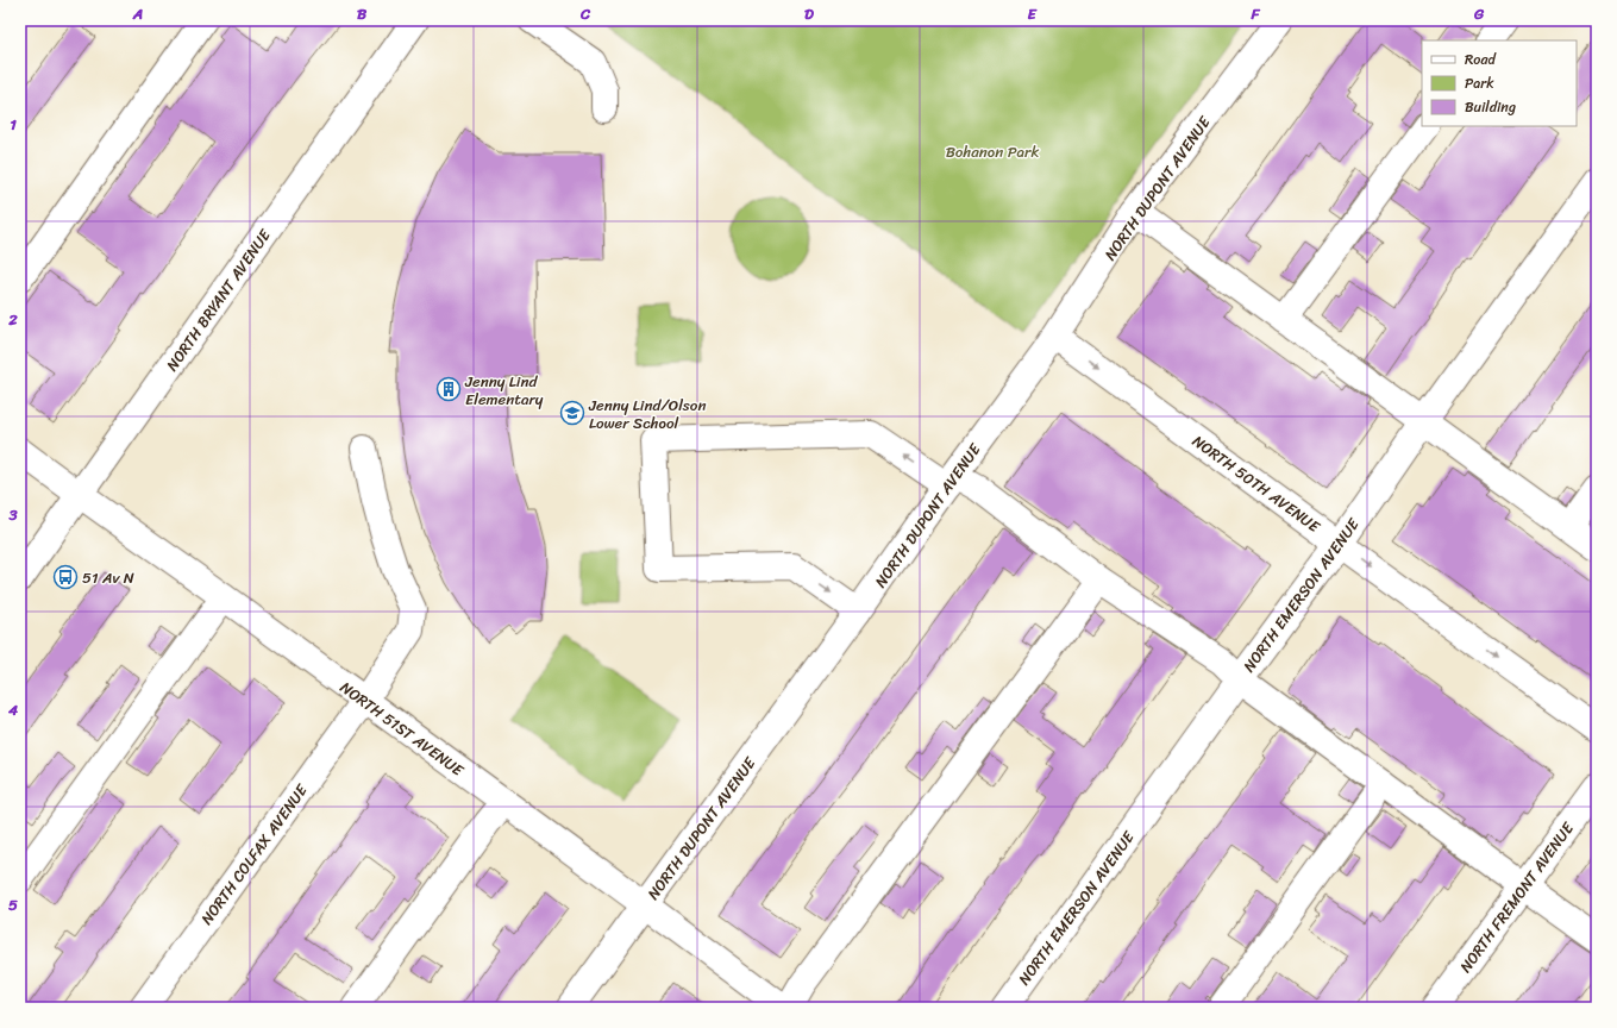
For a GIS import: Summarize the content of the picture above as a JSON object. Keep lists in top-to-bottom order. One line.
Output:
{"streets":{"street":["NORTH DUPONT AVENUE","NORTH BRYANT AVENUE","NORTH 50TH AVENUE","NORTH EMERSON AVENUE","NORTH 51ST AVENUE","NORTH COLFAX AVENUE","NORTH FREMONT AVENUE"]},"crossings":[["NORTH DUPONT AVENUE","NORTH 50TH AVENUE"],["NORTH DUPONT AVENUE","NORTH 51ST AVENUE"],["NORTH BRYANT AVENUE","NORTH 51ST AVENUE"],["NORTH 50TH AVENUE","NORTH EMERSON AVENUE"],["NORTH 51ST AVENUE","NORTH COLFAX AVENUE"]],"parks":["Bohanon Park"],"places":{"building":["Jenny Lind Elementary"],"school or university":["Jenny Lind/Olson Lower School"],"bus stop":["51 Av N"]},"legend":["Road","Park","Building"],"grid":{"columns":["A","B","C","D","E","F","G"],"rows":["1","2","3","4","5"]}}
